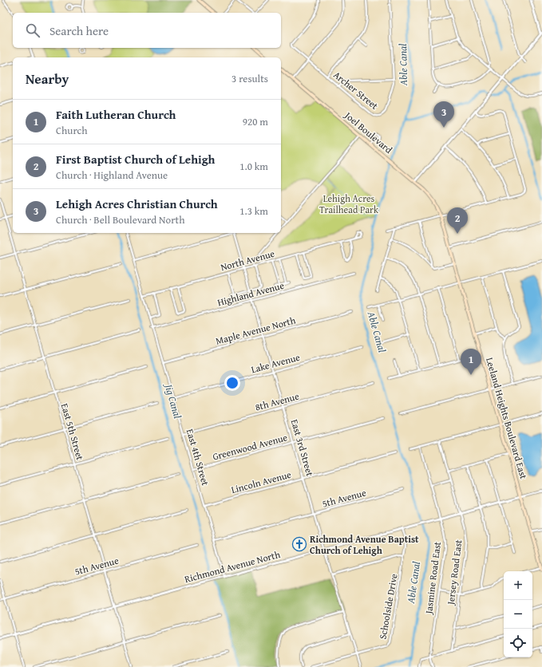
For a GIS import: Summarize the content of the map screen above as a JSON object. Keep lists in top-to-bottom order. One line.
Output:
{"streets":{"main road":["Joel Boulevard","Leeland Heights Boulevard East"],"street":["Archer Street","North Avenue","Highland Avenue","Maple Avenue North","Lake Avenue","8th Avenue","East 5th Street","Greenwood Avenue","East 3rd Street","East 4th Street","Lincoln Avenue","5th Avenue","Richmond Avenue North","Jersey Road East","Jasmine Road East","Schoolside Drive"]},"crossings":[["Joel Boulevard","Leeland Heights Boulevard East"],["North Avenue","East 3rd Street"],["North Avenue","East 4th Street"],["Highland Avenue","East 3rd Street"],["Highland Avenue","East 4th Street"],["Maple Avenue North","East 3rd Street"],["Maple Avenue North","East 4th Street"],["Lake Avenue","East 3rd Street"],["Lake Avenue","East 4th Street"],["8th Avenue","East 3rd Street"],["8th Avenue","East 4th Street"],["Leeland Heights Boulevard East","Richmond Avenue North"],["East 5th Street","5th Avenue"],["East 5th Street","Richmond Avenue North"],["Greenwood Avenue","East 3rd Street"],["Greenwood Avenue","East 4th Street"],["East 3rd Street","Lincoln Avenue"],["East 3rd Street","5th Avenue"],["East 3rd Street","Richmond Avenue North"],["East 3rd Street","Schoolside Drive"],["East 4th Street","Lincoln Avenue"],["East 4th Street","5th Avenue"],["East 4th Street","Richmond Avenue North"],["Richmond Avenue North","Jersey Road East"],["Richmond Avenue North","Jasmine Road East"],["Richmond Avenue North","Schoolside Drive"]],"water":["Able Canal","Jig Canal"],"parks":["Lehigh Acres Trailhead Park"],"places":{"church":["Richmond Avenue Baptist Church of Lehigh"]},"page":{"search":"Search here","heading":["Nearby","3 results"],"list":[{"mark":"1","name":"Faith Lutheran Church","note":"Church","value":"920 m"},{"mark":"2","name":"First Baptist Church of Lehigh","note":"Church · Highland Avenue","value":"1.0 km"},{"mark":"3","name":"Lehigh Acres Christian Church","note":"Church · Bell Boulevard North","value":"1.3 km"}],"pins":["3","2","1"],"map_buttons":["+","−"]}}
